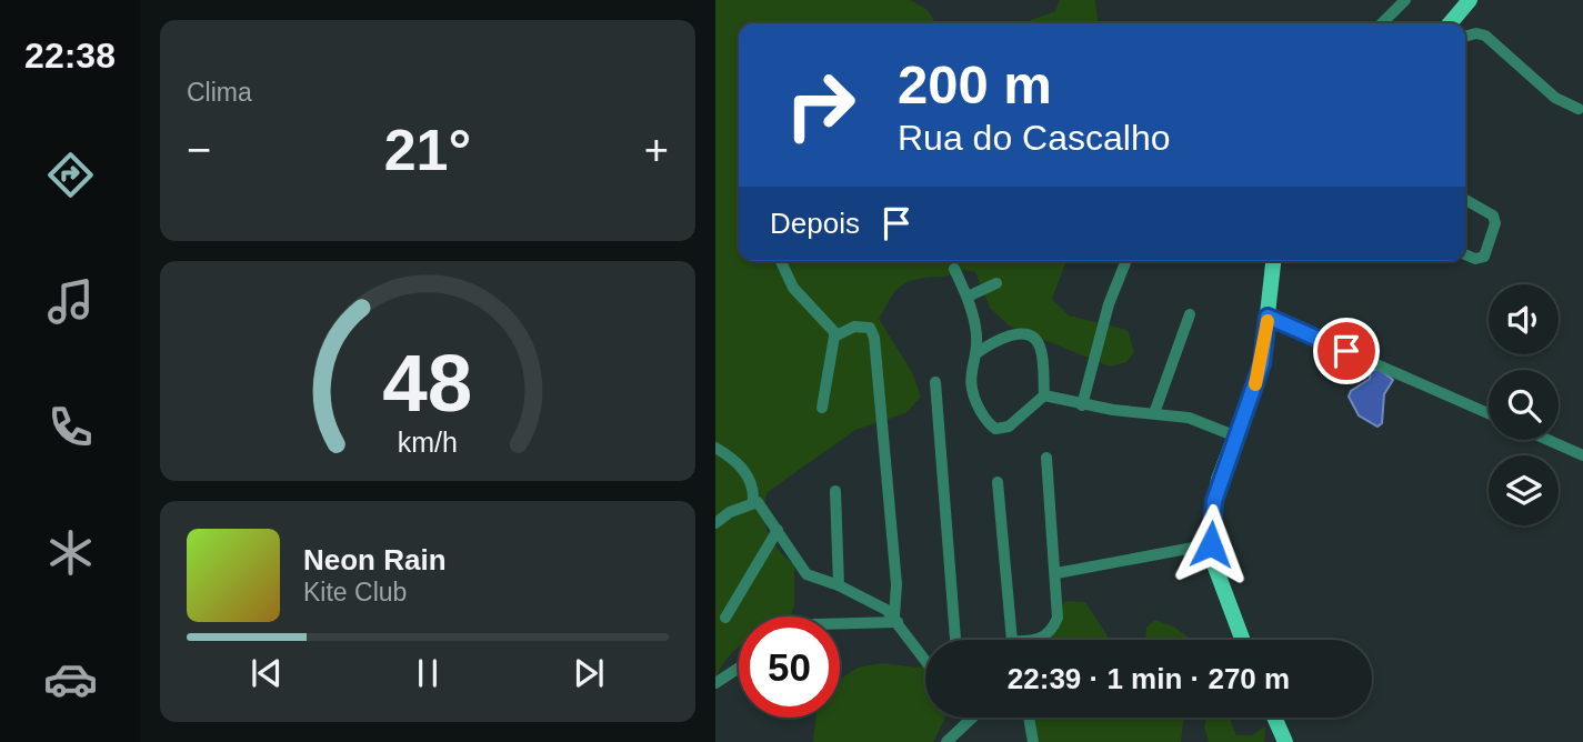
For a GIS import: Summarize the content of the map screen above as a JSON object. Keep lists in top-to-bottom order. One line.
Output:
{"page":{"tabs":"22:38","tile":"Clima","turn":["200 m","Rua do Cascalho"],"heat":["−","21°","+"],"then":"Depois","song":["Neon Rain","Kite Club"],"limit":"50","trip":"22:39 · 1 min · 270 m","gauge":["48","km/h"]}}
